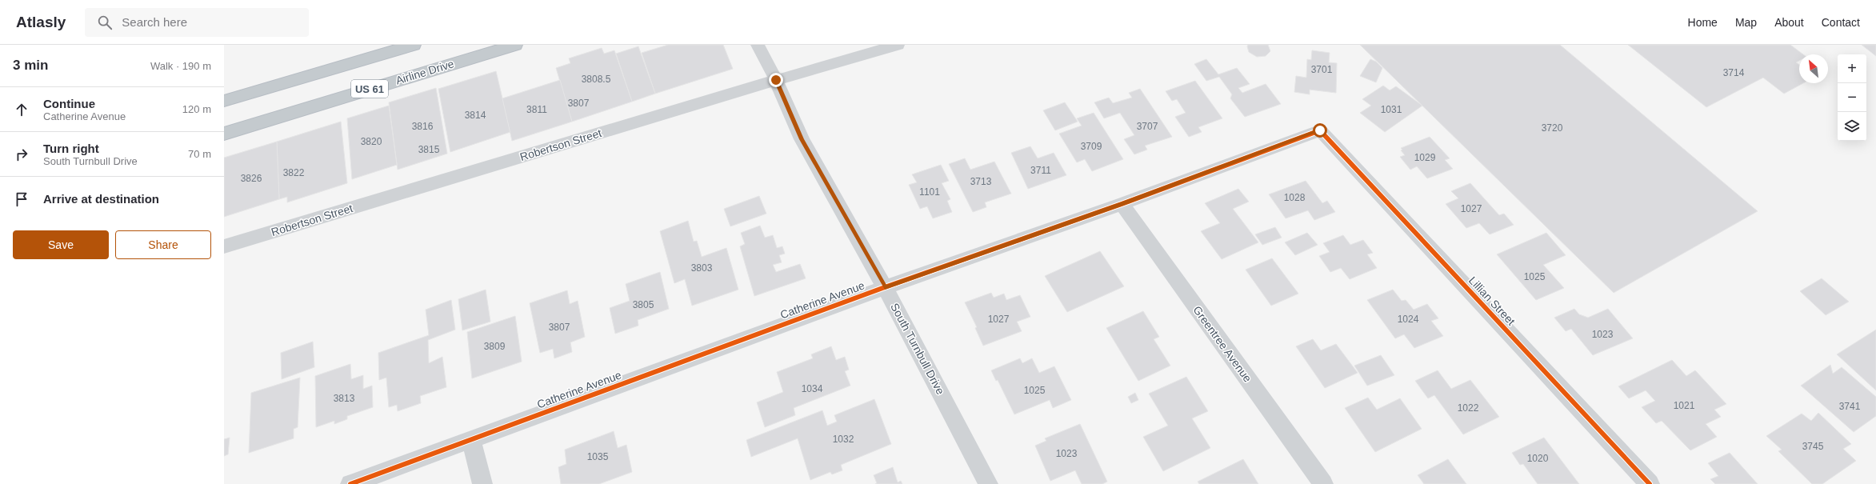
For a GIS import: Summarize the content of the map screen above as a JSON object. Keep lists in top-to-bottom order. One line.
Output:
{"streets":{"highway":["Airline Drive","US 61"],"street":["Robertson Street","Catherine Avenue","Lillian Street","Greentree Avenue","South Turnbull Drive"]},"crossings":[["Robertson Street","South Turnbull Drive"],["Catherine Avenue","Lillian Street"],["Catherine Avenue","Greentree Avenue"],["Catherine Avenue","South Turnbull Drive"]],"house_numbers":["3701","3714","3808.5","3807","3811","1031","3814","3816","3707","3720","3820","3709","3815","1029","3711","3822","3826","3713","1101","1028","1027","3803","1025","3805","1027","1024","3807","1023","3809","1034","1025","3813","1021","3741","1022","1032","3745","1023","1035","1020"],"north":"top left","page":{"header":"Atlasly","search":"Search here","nav":["Home","Map","About","Contact"],"heading":["3 min","Walk · 190 m"],"map_buttons":["+","−"],"list":[["Continue","Catherine Avenue","120 m"],["Turn right","South Turnbull Drive","70 m"],"Arrive at destination"],"buttons":["Save","Share"]}}
